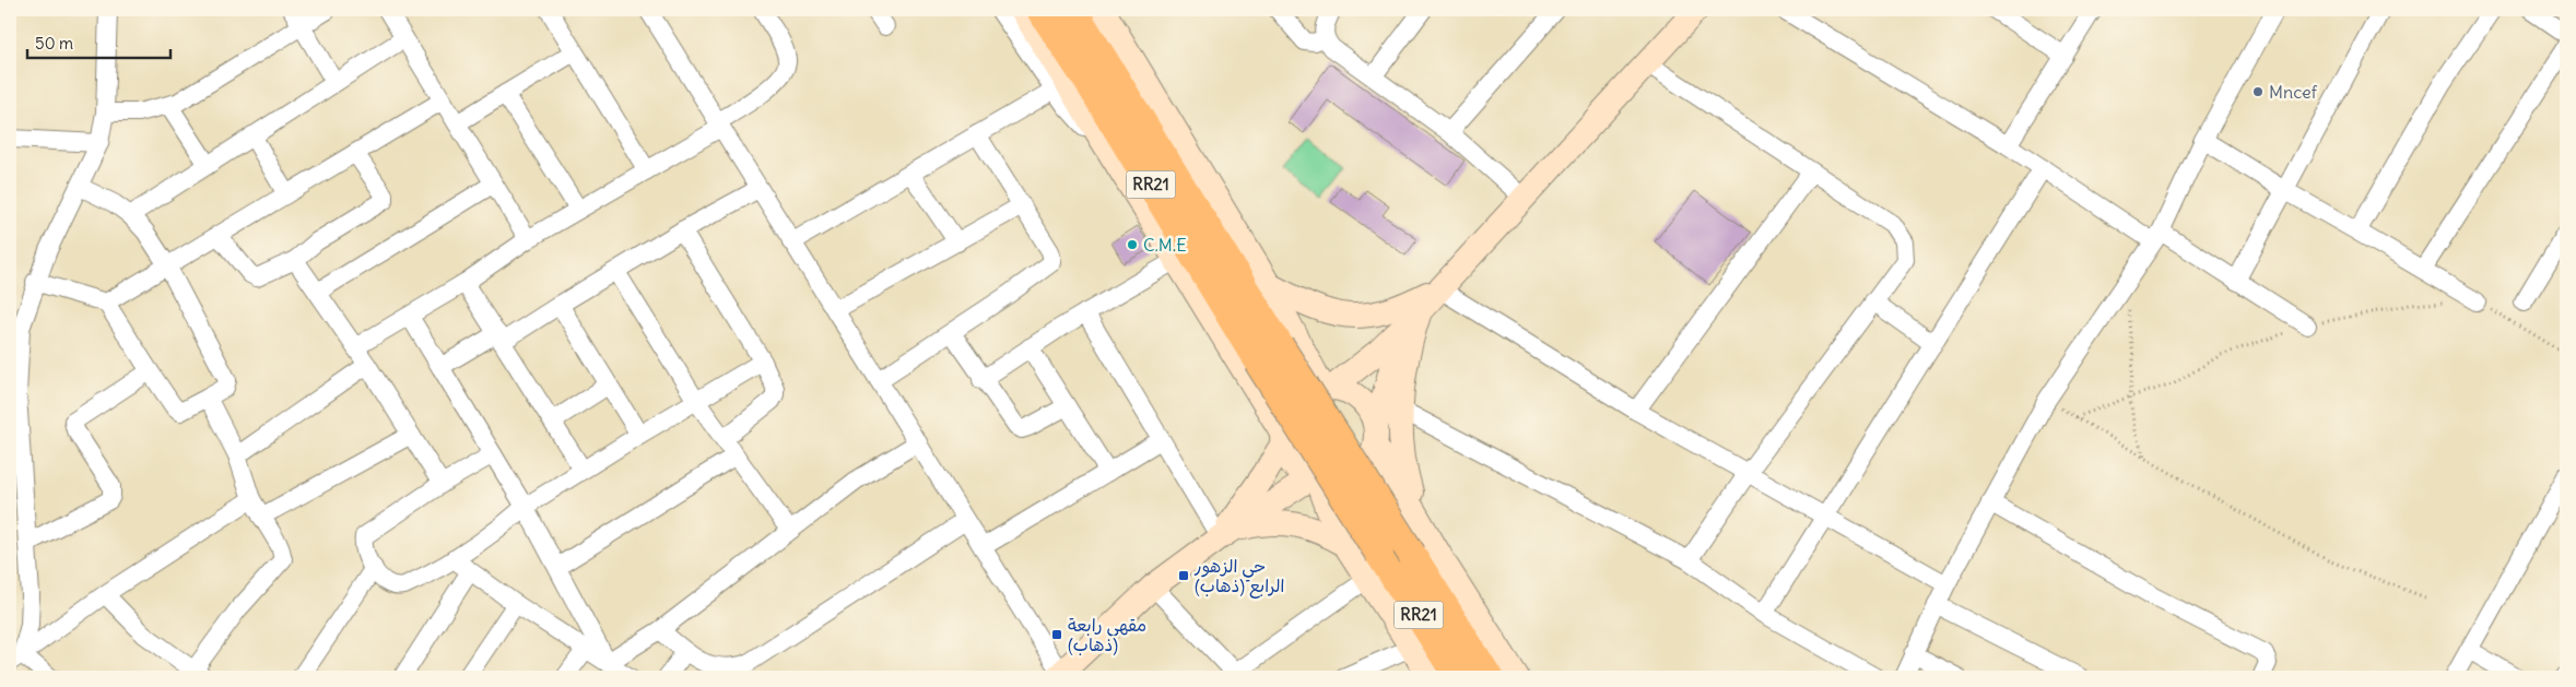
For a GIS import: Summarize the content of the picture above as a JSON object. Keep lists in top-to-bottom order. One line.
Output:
{"streets":{"highway":["RR21"]},"places":{"other":["Mncef","C.M.E"],"transit":["حي الزهور الرابع (ذهاب)","مقهى رابعة (ذهاب)"]},"scale_bar":"50 m"}
